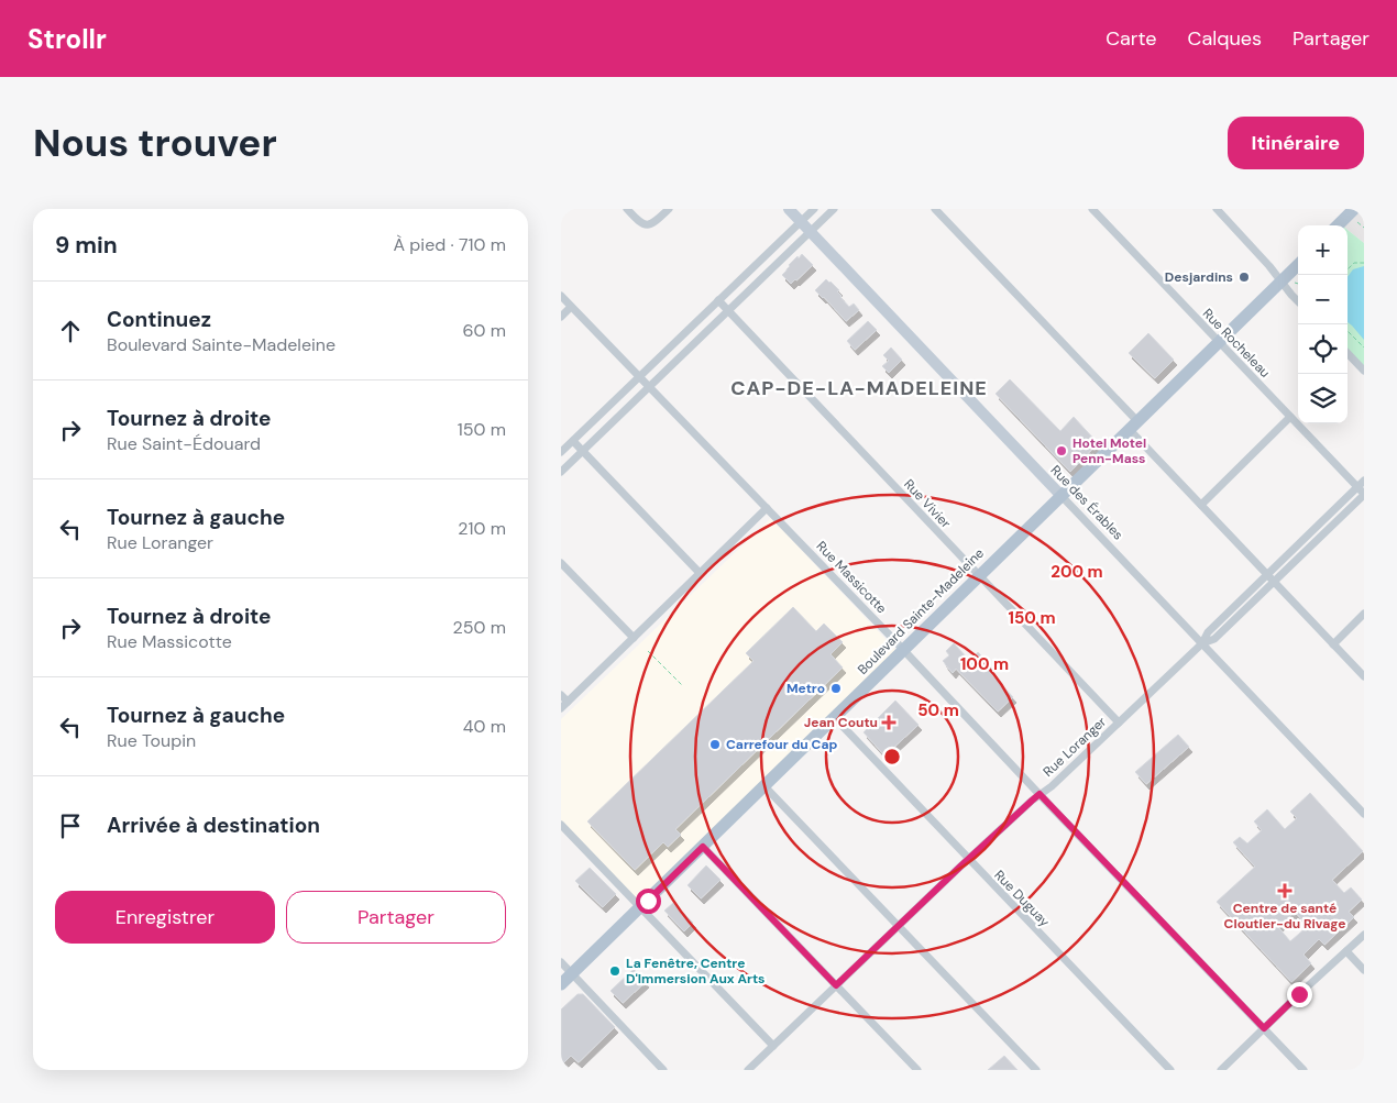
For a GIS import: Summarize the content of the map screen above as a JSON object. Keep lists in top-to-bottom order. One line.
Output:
{"streets":{"main road":["Boulevard Sainte-Madeleine"],"street":["Rue Rocheleau","Rue des Érables","Rue Vivier","Rue Massicotte","Rue Loranger","Rue Duguay"]},"crossings":[["Rue Rocheleau","Boulevard Sainte-Madeleine"],["Rue Rocheleau","Rue Loranger"],["Rue des Érables","Boulevard Sainte-Madeleine"],["Rue des Érables","Rue Loranger"],["Rue Vivier","Boulevard Sainte-Madeleine"],["Rue Vivier","Rue Loranger"],["Rue Massicotte","Boulevard Sainte-Madeleine"],["Rue Massicotte","Rue Loranger"],["Boulevard Sainte-Madeleine","Rue Duguay"],["Rue Loranger","Rue Duguay"]],"districts":["CAP-DE-LA-MADELEINE"],"places":{"other":["Desjardins","Hotel Motel Penn-Mass","Metro","Carrefour du Cap","La Fenêtre, Centre D'Immersion Aux Arts"],"health":["Jean Coutu","Centre de santé Cloutier-du Rivage"]},"page":{"header":"Strollr","nav":["Carte","Calques","Partager"],"buttons":["Itinéraire",["Enregistrer","Partager"]],"title":"Nous trouver","heading":["9 min","À pied · 710 m"],"map_buttons":["+","−"],"list":[["Continuez","Boulevard Sainte-Madeleine","60 m"],["Tournez à droite","Rue Saint-Édouard","150 m"],["Tournez à gauche","Rue Loranger","210 m"],["Tournez à droite","Rue Massicotte","250 m"],["Tournez à gauche","Rue Toupin","40 m"],"Arrivée à destination"]},"rings":["200 m","150 m","100 m","50 m"]}
